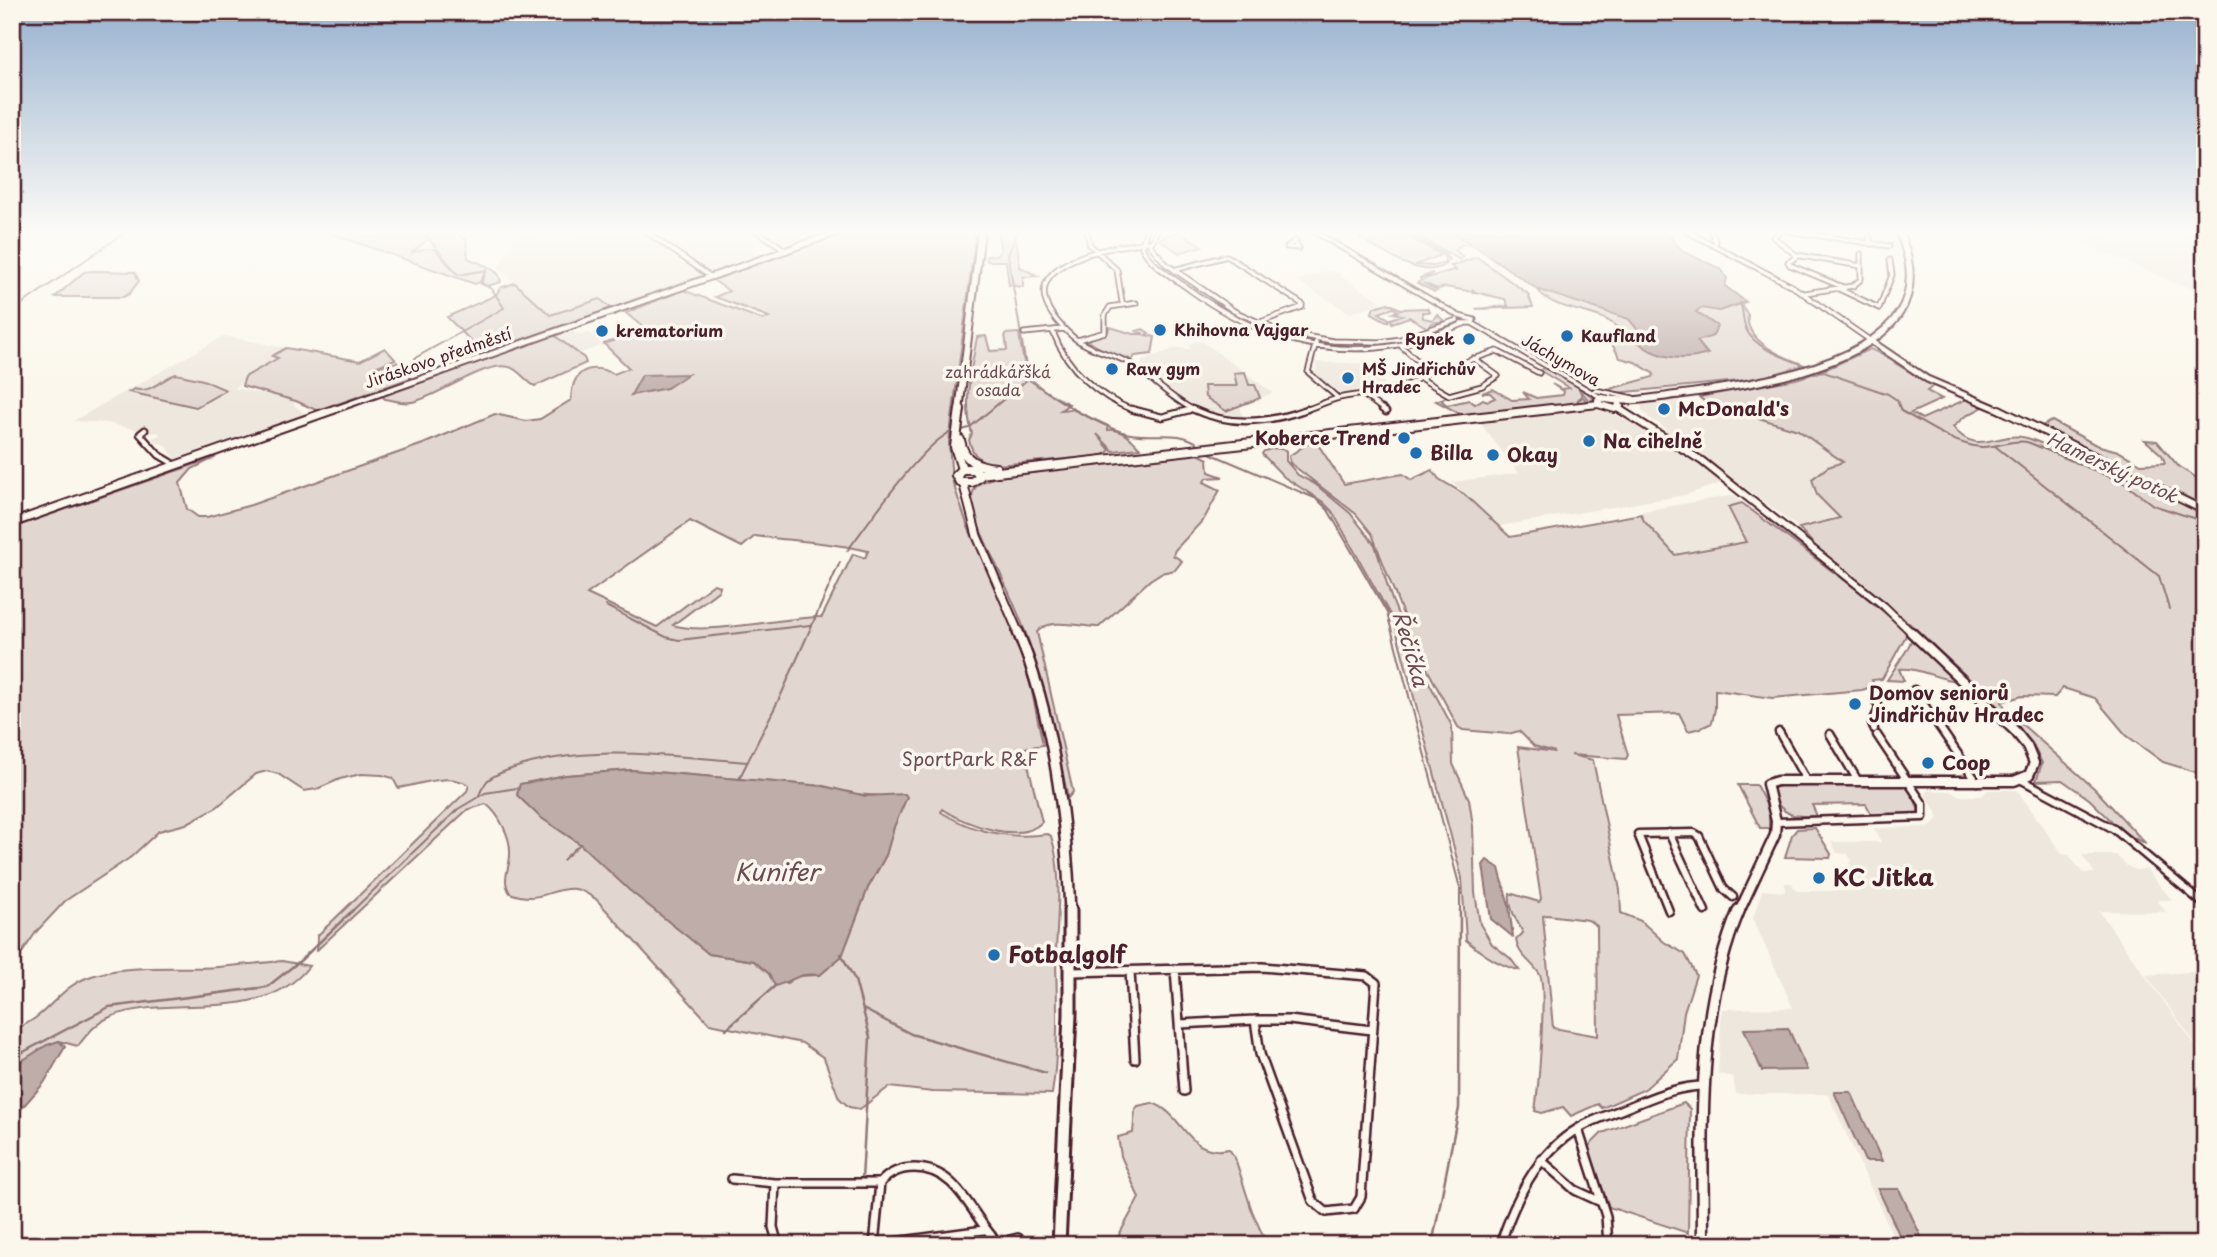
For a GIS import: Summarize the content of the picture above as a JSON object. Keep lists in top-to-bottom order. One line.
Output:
{"streets":{"main road":["Jiráskovo předměstí"],"street":["Jáchymova"]},"water":["Hamerský potok","Řečička","Kunifer"],"parks":["zahrádkářšká osada","SportPark R&F"],"places":["Khihovna Vajgar","krematorium","Kaufland","Rynek","Raw gym","MŠ Jindřichův Hradec","McDonald's","Koberce Trend","Na cihelně","Billa","Okay","Domov seniorů Jindřichův Hradec","Coop","KC Jitka","Fotbalgolf"]}
